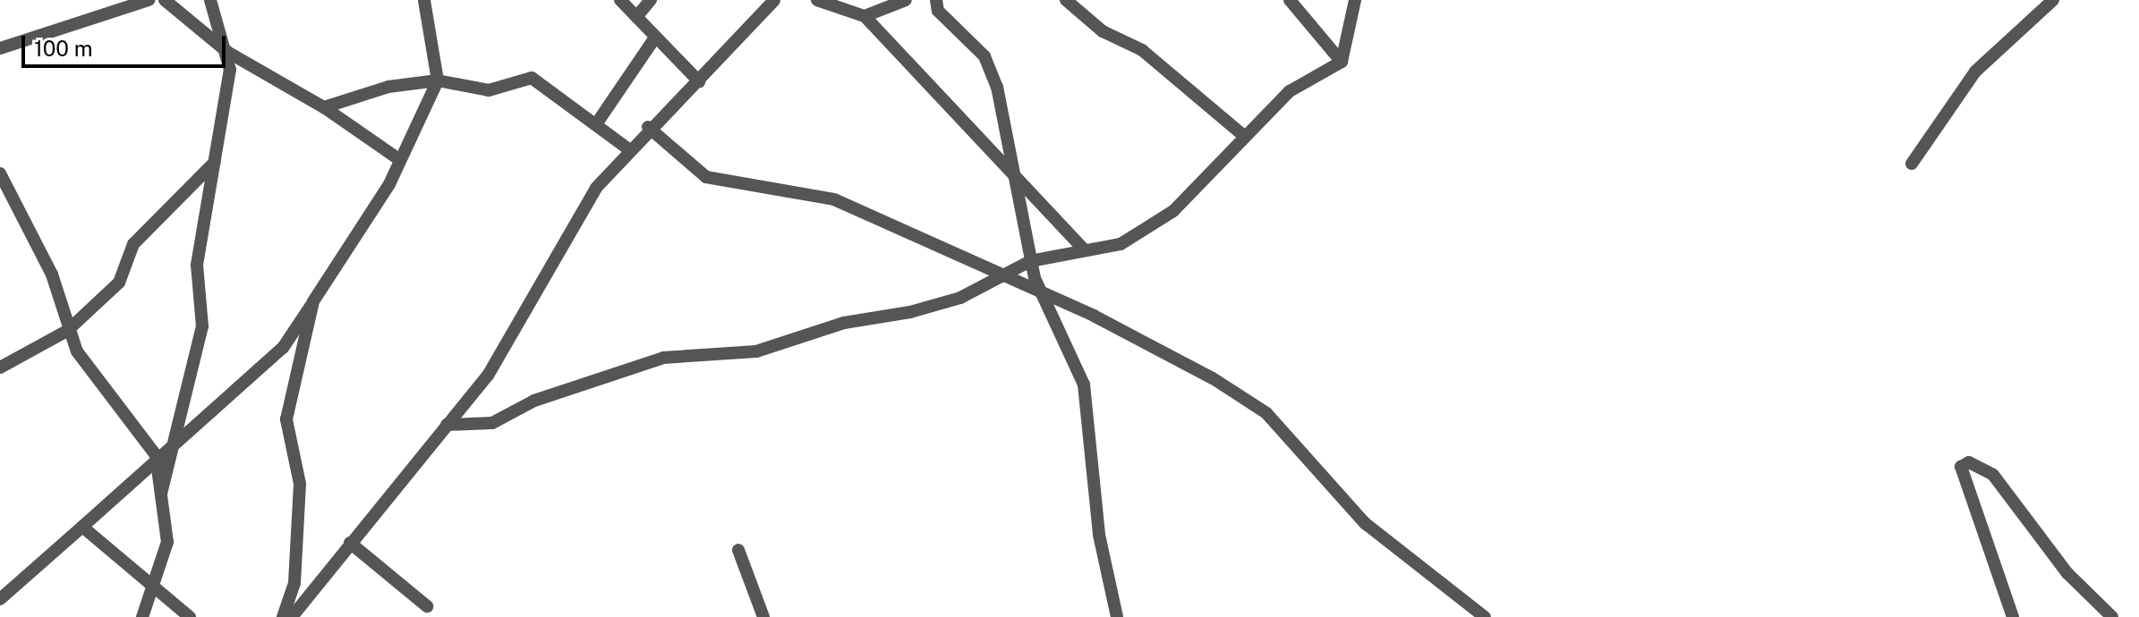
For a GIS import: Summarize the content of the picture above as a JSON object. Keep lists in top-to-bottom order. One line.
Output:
{"scale_bar":"100 m"}
